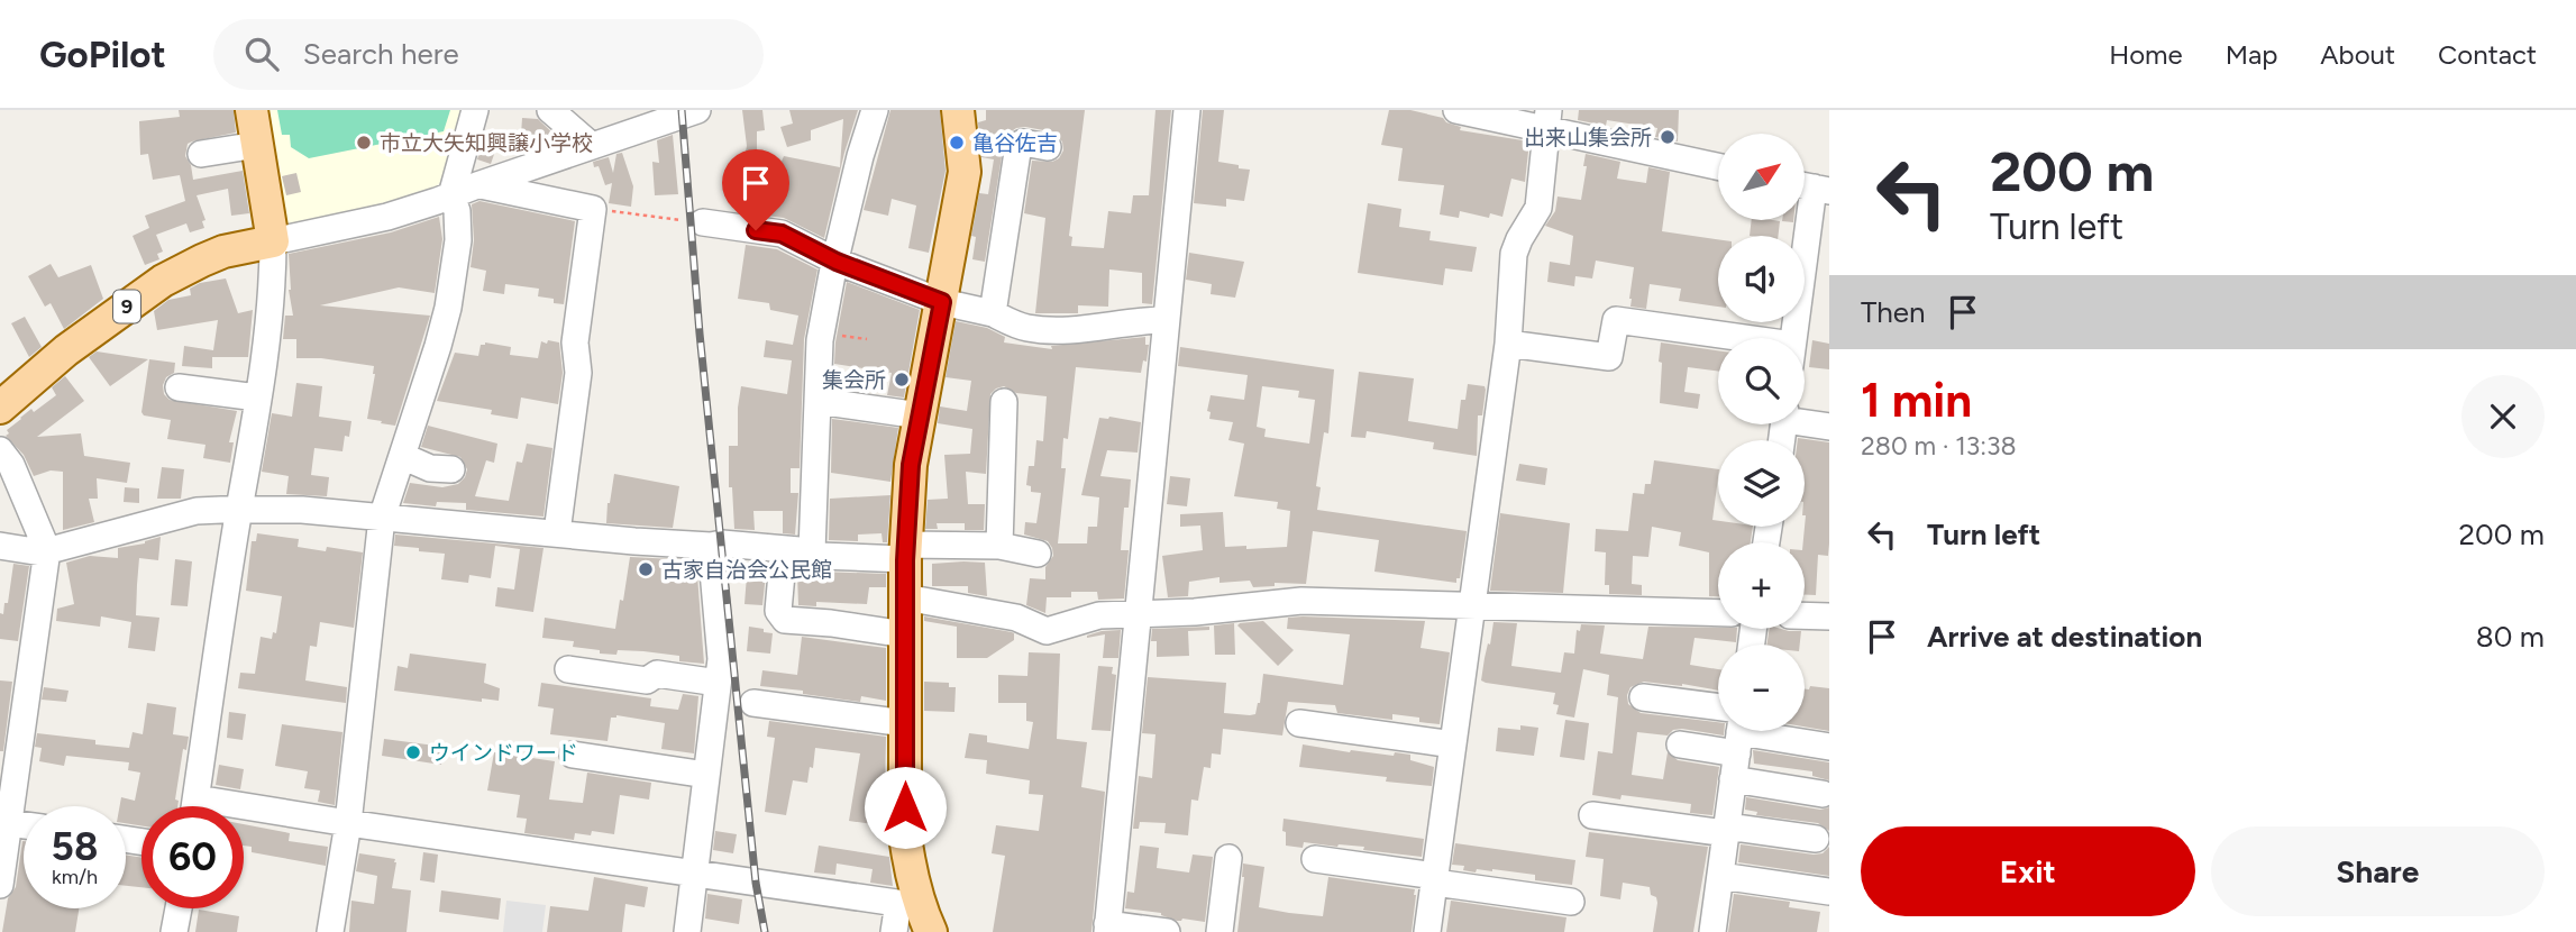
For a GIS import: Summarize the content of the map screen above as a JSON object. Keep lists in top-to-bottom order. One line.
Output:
{"streets":{"main road":["9"]},"places":["出来山集会所","市立大矢知興譲小学校","亀谷佐吉","集会所","古家自治会公民館","ウインドワード"],"north":"top right","page":{"header":"GoPilot","search":"Search here","nav":["Home","Map","About","Contact"],"turn":["200 m","Turn left"],"map_buttons":["+","−"],"then":"Then","heading":["1 min","280 m · 13:38"],"list":[{"name":"Turn left","value":"200 m"},{"name":"Arrive at destination","value":"80 m"}],"speed":"58 km/h","limit":"60","buttons":["Exit","Share"]}}
